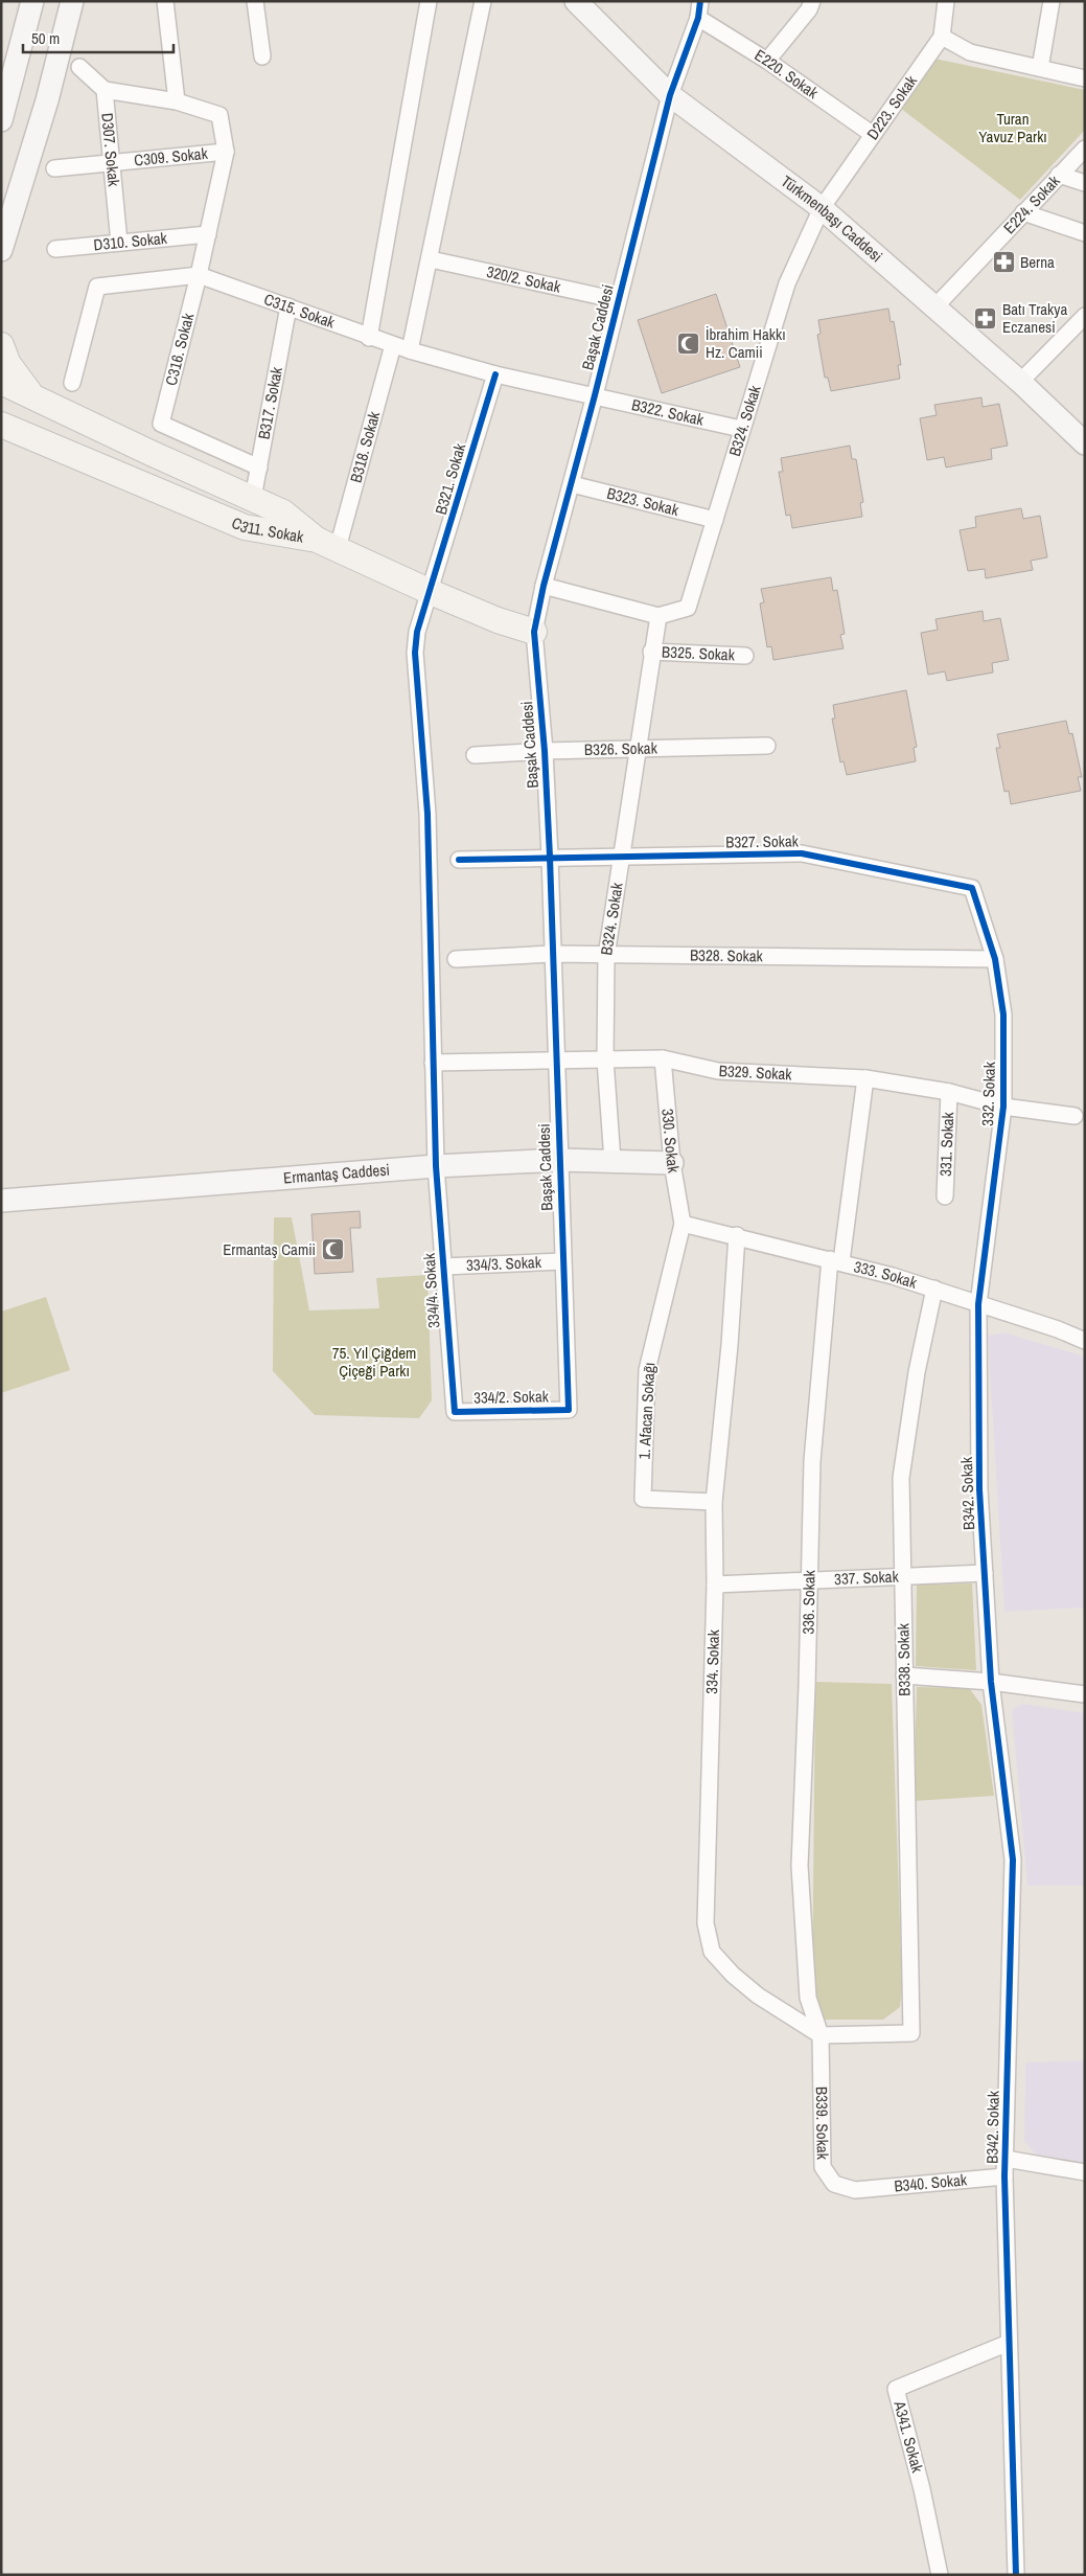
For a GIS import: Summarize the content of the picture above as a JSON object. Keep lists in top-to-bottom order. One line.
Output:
{"streets":{"main road":["Türkmenbaşı Caddesi","C311. Sokak","Ermantaş Caddesi"],"street":["E220. Sokak","D223. Sokak","D307. Sokak","C309. Sokak","E224. Sokak","D310. Sokak","320/2. Sokak","C315. Sokak","Başak Caddesi","C316. Sokak","B317. Sokak","B322. Sokak","B324. Sokak","B318. Sokak","B321. Sokak","B323. Sokak","B325. Sokak","B326. Sokak","B327. Sokak","B328. Sokak","B329. Sokak","332. Sokak","330. Sokak","331. Sokak","334/3. Sokak","333. Sokak","334/4. Sokak","334/2. Sokak","1. Afacan Sokağı","B342. Sokak","337. Sokak","336. Sokak","B338. Sokak","334. Sokak","B339. Sokak","B340. Sokak","A341. Sokak"]},"crossings":[["E220. Sokak","D223. Sokak"],["E220. Sokak","Başak Caddesi"],["D223. Sokak","Türkmenbaşı Caddesi"],["D223. Sokak","B324. Sokak"],["D307. Sokak","C309. Sokak"],["D307. Sokak","D310. Sokak"],["C309. Sokak","C316. Sokak"],["E224. Sokak","Türkmenbaşı Caddesi"],["Türkmenbaşı Caddesi","Başak Caddesi"],["Türkmenbaşı Caddesi","B324. Sokak"],["D310. Sokak","C316. Sokak"],["320/2. Sokak","Başak Caddesi"],["C315. Sokak","Başak Caddesi"],["C315. Sokak","C316. Sokak"],["C315. Sokak","B317. Sokak"],["C315. Sokak","B322. Sokak"],["C315. Sokak","B318. Sokak"],["C315. Sokak","B321. Sokak"],["Başak Caddesi","B322. Sokak"],["Başak Caddesi","B323. Sokak"],["Başak Caddesi","C311. Sokak"],["Başak Caddesi","B326. Sokak"],["Başak Caddesi","B327. Sokak"],["Başak Caddesi","B328. Sokak"],["Başak Caddesi","B329. Sokak"],["Başak Caddesi","Ermantaş Caddesi"],["Başak Caddesi","334/3. Sokak"],["Başak Caddesi","334/2. Sokak"],["C316. Sokak","B317. Sokak"],["B322. Sokak","B324. Sokak"],["B324. Sokak","B323. Sokak"],["B324. Sokak","B325. Sokak"],["B324. Sokak","B326. Sokak"],["B324. Sokak","B327. Sokak"],["B324. Sokak","B328. Sokak"],["B324. Sokak","B329. Sokak"],["B324. Sokak","Ermantaş Caddesi"],["B318. Sokak","C311. Sokak"],["B321. Sokak","C311. Sokak"],["B321. Sokak","B329. Sokak"],["B321. Sokak","334/4. Sokak"],["B327. Sokak","332. Sokak"],["B328. Sokak","332. Sokak"],["B329. Sokak","332. Sokak"],["B329. Sokak","330. Sokak"],["B329. Sokak","331. Sokak"],["B329. Sokak","334/4. Sokak"],["B329. Sokak","336. Sokak"],["332. Sokak","333. Sokak"],["332. Sokak","B342. Sokak"],["330. Sokak","Ermantaş Caddesi"],["330. Sokak","333. Sokak"],["330. Sokak","1. Afacan Sokağı"],["Ermantaş Caddesi","334/4. Sokak"],["334/3. Sokak","334/4. Sokak"],["333. Sokak","1. Afacan Sokağı"],["333. Sokak","B342. Sokak"],["333. Sokak","336. Sokak"],["333. Sokak","B338. Sokak"],["333. Sokak","334. Sokak"],["334/4. Sokak","334/2. Sokak"],["1. Afacan Sokağı","334. Sokak"],["B342. Sokak","337. Sokak"],["B342. Sokak","B340. Sokak"],["B342. Sokak","A341. Sokak"],["337. Sokak","336. Sokak"],["337. Sokak","B338. Sokak"],["337. Sokak","334. Sokak"],["336. Sokak","B339. Sokak"],["B338. Sokak","334. Sokak"],["B338. Sokak","B339. Sokak"],["334. Sokak","B339. Sokak"],["B339. Sokak","B340. Sokak"]],"parks":["Turan Yavuz Parkı","75. Yıl Çiğdem Çiçeği Parkı"],"places":{"pharmacy":["Berna","Batı Trakya Eczanesi"],"mosque":["İbrahim Hakkı Hz. Camii","Ermantaş Camii"]},"scale_bar":"50 m"}
